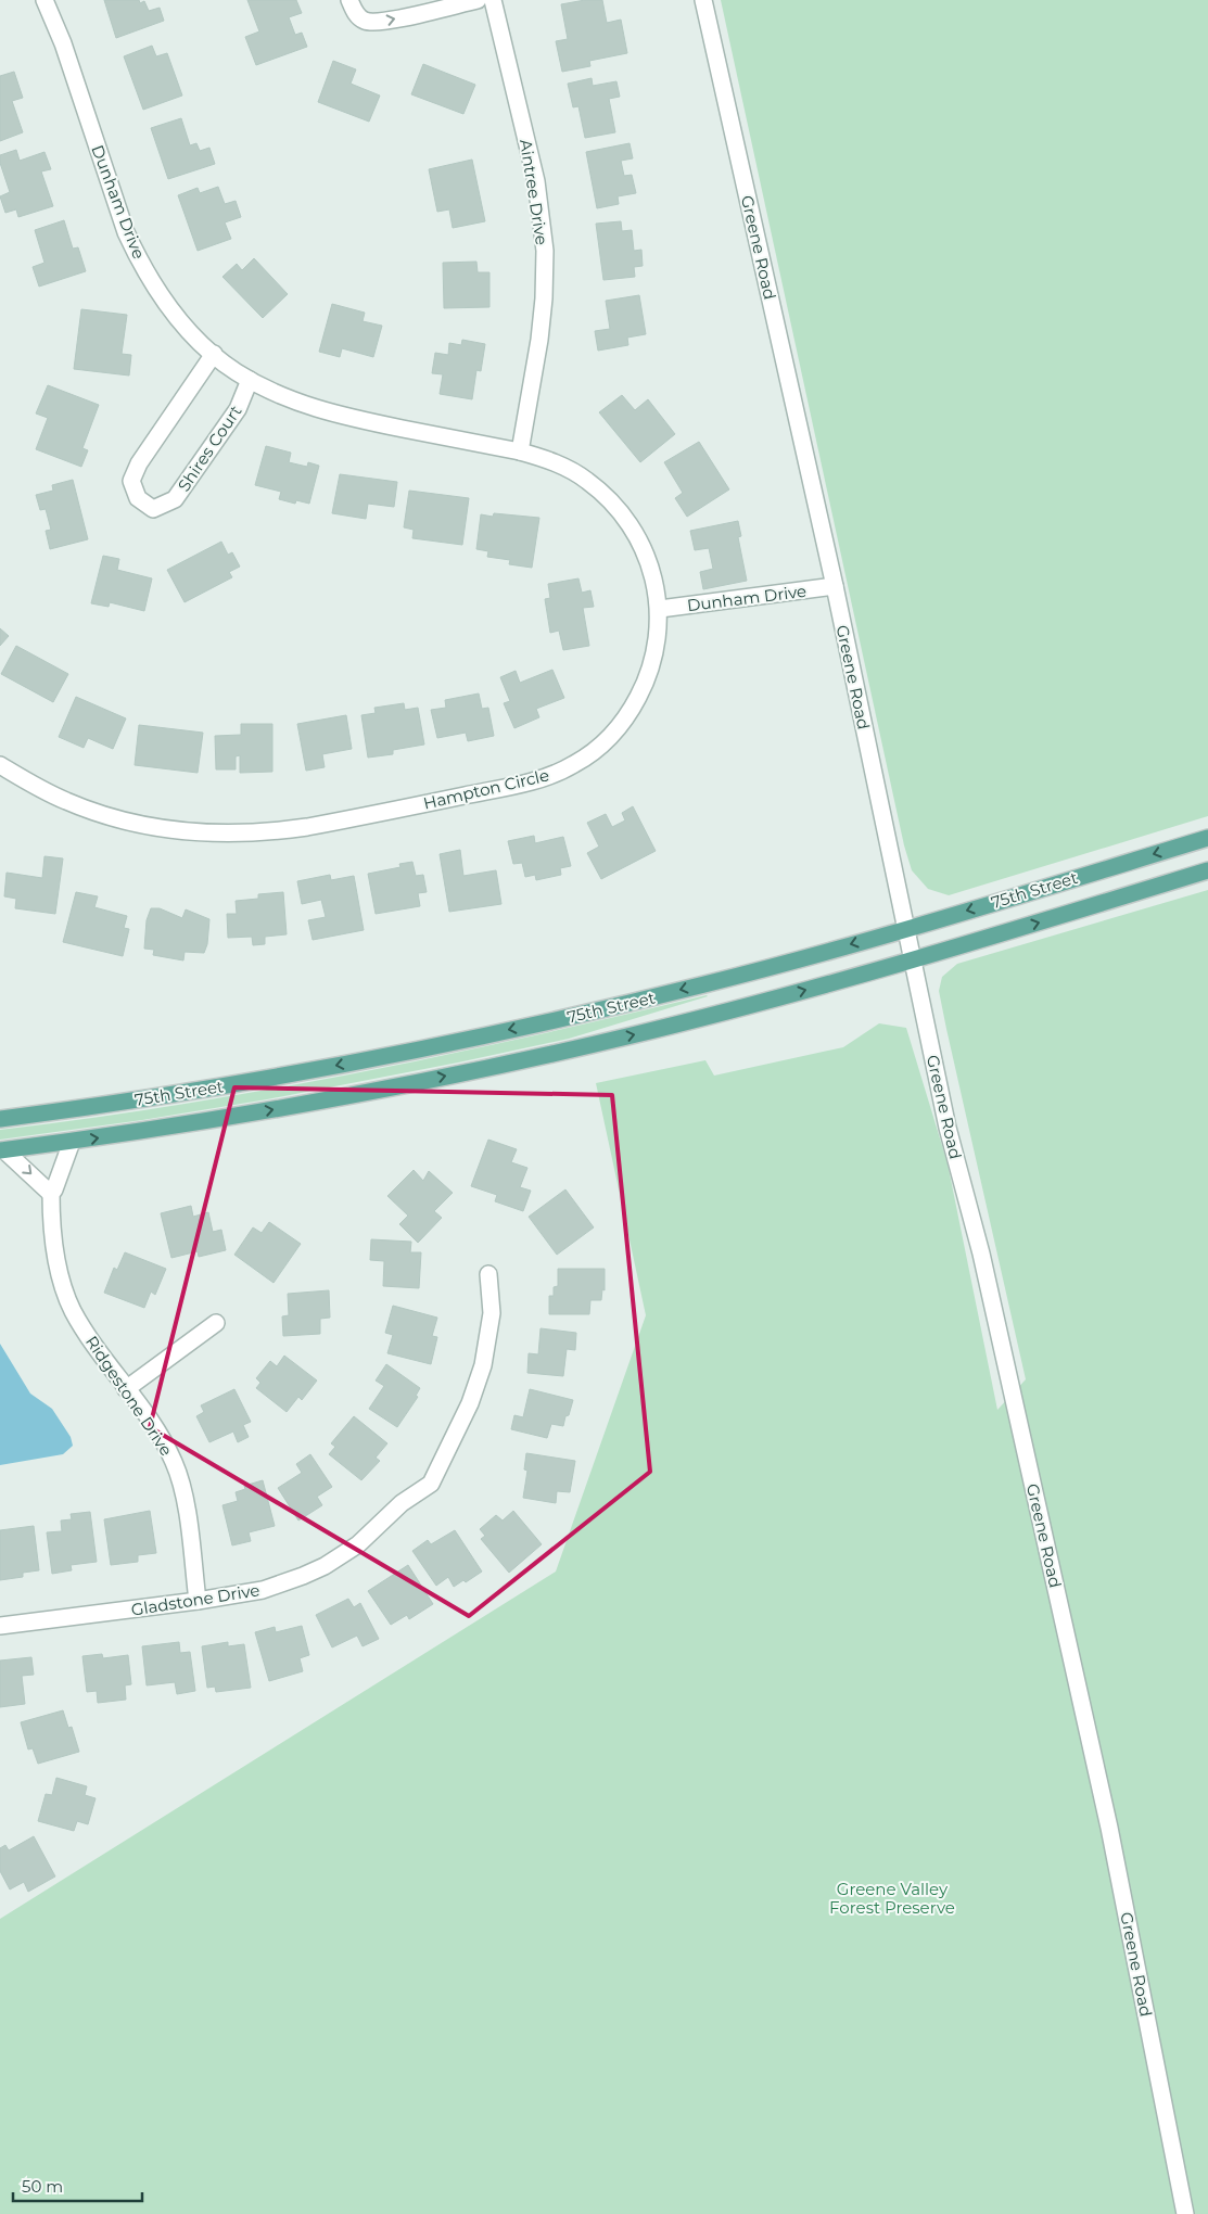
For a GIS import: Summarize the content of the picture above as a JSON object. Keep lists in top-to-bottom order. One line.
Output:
{"streets":{"main road":["75th Street"],"street":["Aintree Drive","Dunham Drive","Greene Road","Shires Court","Hampton Circle","Ridgestone Drive","Gladstone Drive"]},"crossings":[["Aintree Drive","Dunham Drive"],["Aintree Drive","Hampton Circle"],["Dunham Drive","Greene Road"],["Dunham Drive","Shires Court"],["Dunham Drive","Hampton Circle"],["Greene Road","75th Street"],["Ridgestone Drive","Gladstone Drive"]],"parks":["Greene Valley Forest Preserve"],"scale_bar":"50 m"}
